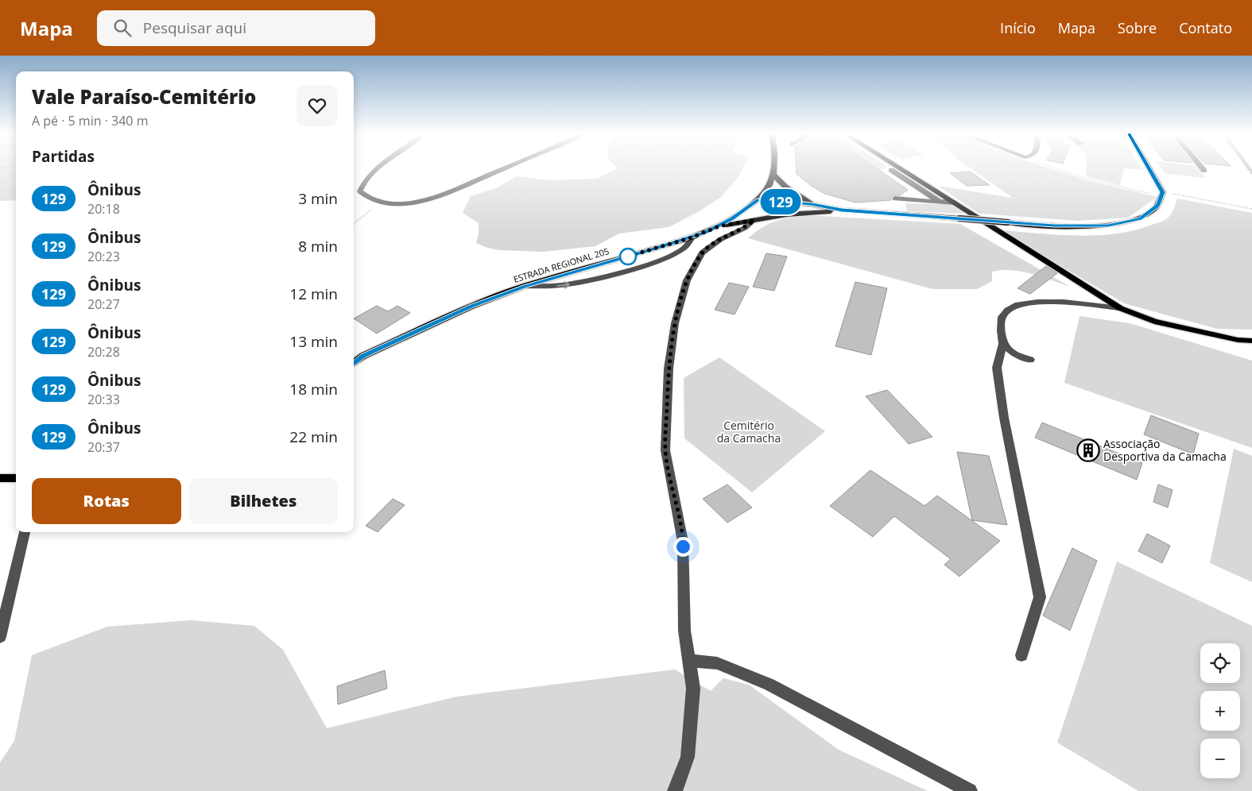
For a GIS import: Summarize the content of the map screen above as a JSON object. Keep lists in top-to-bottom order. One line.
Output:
{"streets":{"main road":["ESTRADA REGIONAL 205"]},"parks":["Cemitério da Camacha"],"places":{"building":["Associação Desportiva da Camacha"]},"lines":["bus line 129"],"page":{"header":"Mapa","search":"Pesquisar aqui","nav":["Início","Mapa","Sobre","Contato"],"on_map":"129","heading":[["Vale Paraíso-Cemitério","A pé · 5 min · 340 m"],"Partidas"],"list":[{"mark":"129","name":"Ônibus","note":"20:18","value":"3 min"},{"mark":"129","name":"Ônibus","note":"20:23","value":"8 min"},{"mark":"129","name":"Ônibus","note":"20:27","value":"12 min"},{"mark":"129","name":"Ônibus","note":"20:28","value":"13 min"},{"mark":"129","name":"Ônibus","note":"20:33","value":"18 min"},{"mark":"129","name":"Ônibus","note":"20:37","value":"22 min"}],"buttons":["Rotas","Bilhetes"],"map_buttons":["+","−"]}}
